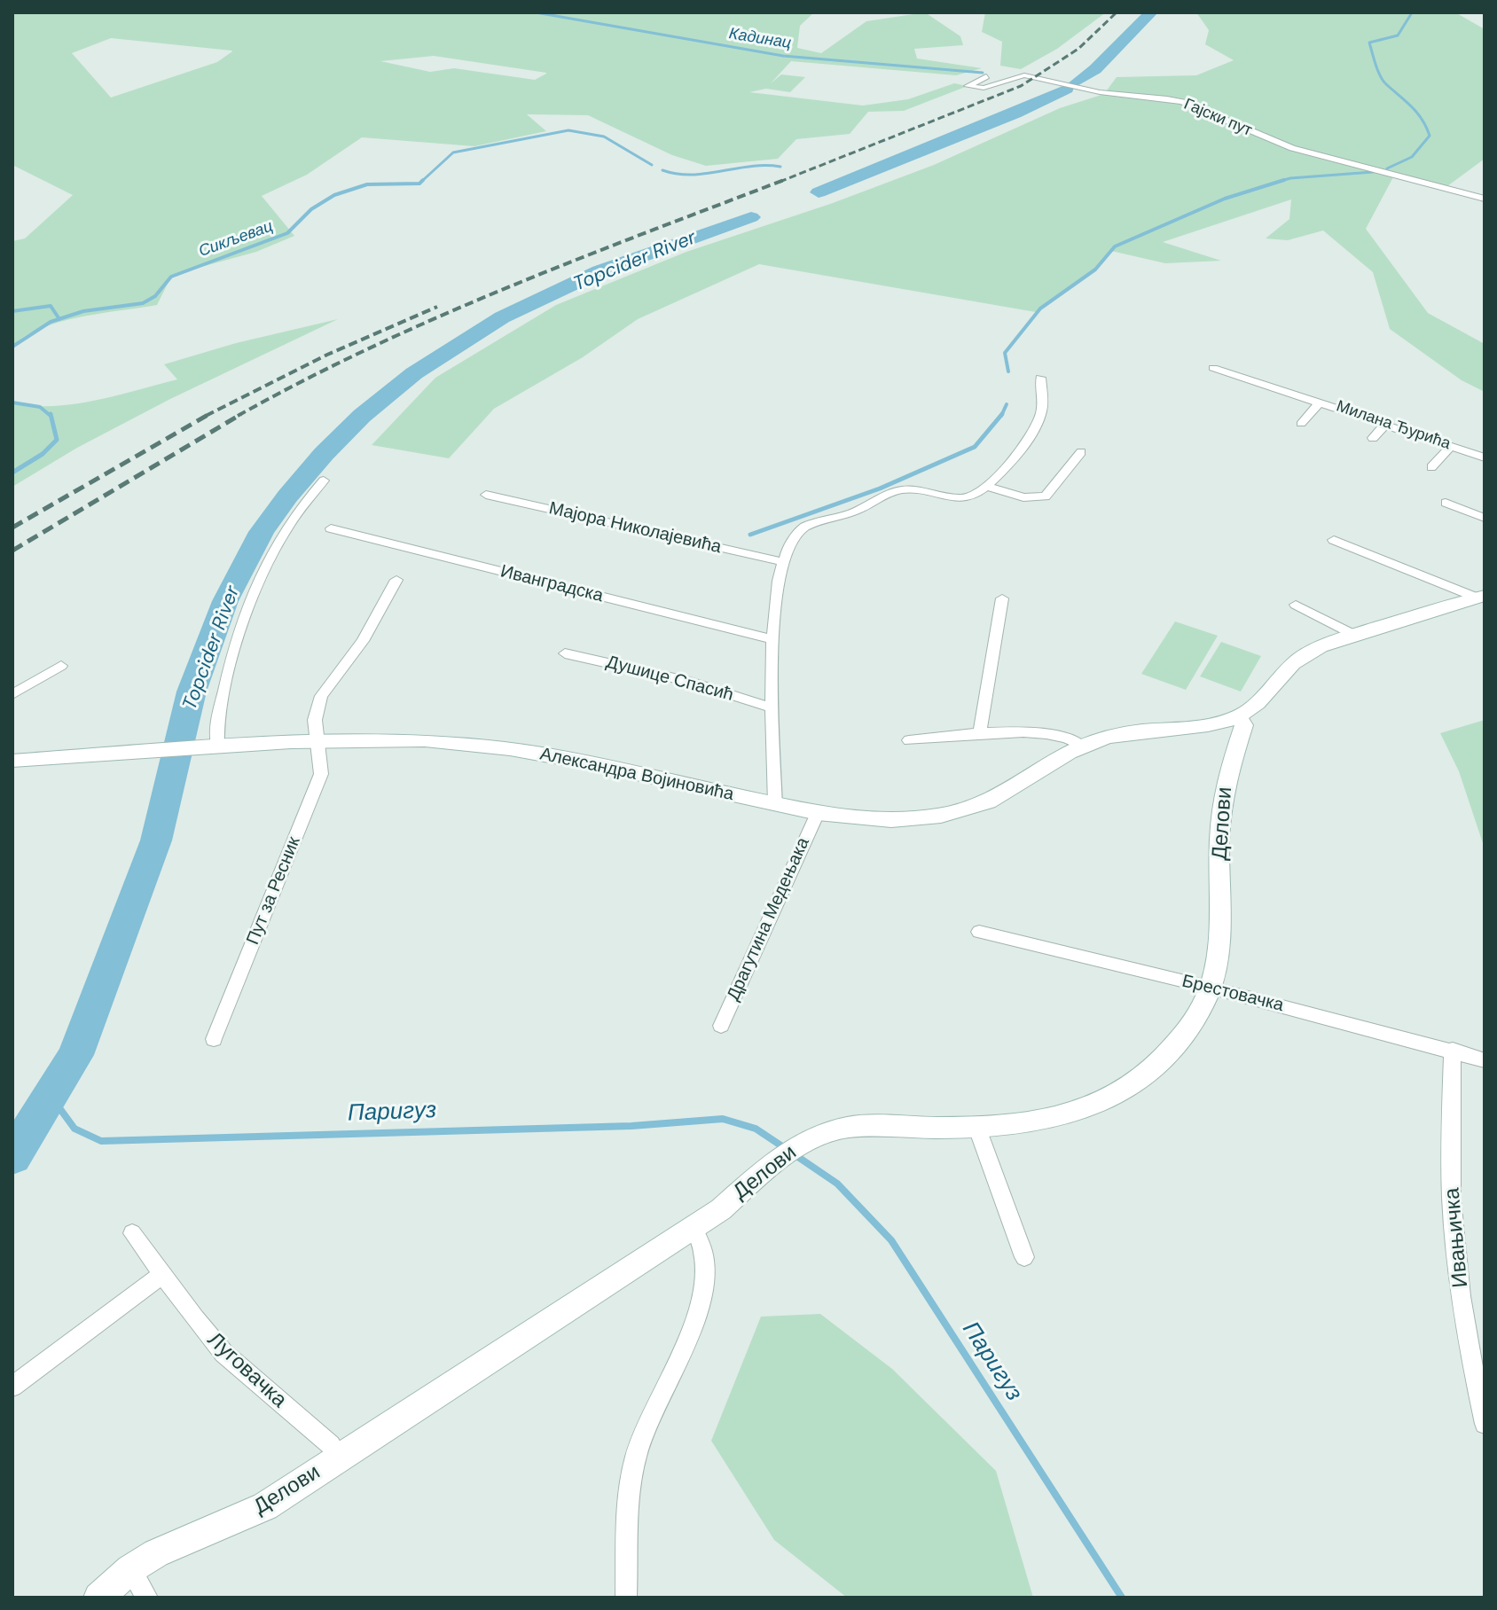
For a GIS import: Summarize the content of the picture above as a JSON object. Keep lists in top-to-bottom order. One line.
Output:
{"streets":{"street":["Гајски пут","Милана Ђурића","Мајора Николајевића","Иванградска","Душице Спасић","Александра Војиновића","Делови","Пут за Ресник","Драгутина Медењака","Брестовачка","Ивањичка","Луговачка"]},"crossings":[["Александра Војиновића","Делови"],["Александра Војиновића","Пут за Ресник"],["Александра Војиновића","Драгутина Медењака"],["Делови","Брестовачка"],["Делови","Луговачка"],["Брестовачка","Ивањичка"]],"water":["Кадинац","Сикљевац","Topcider River","Паригуз"]}
